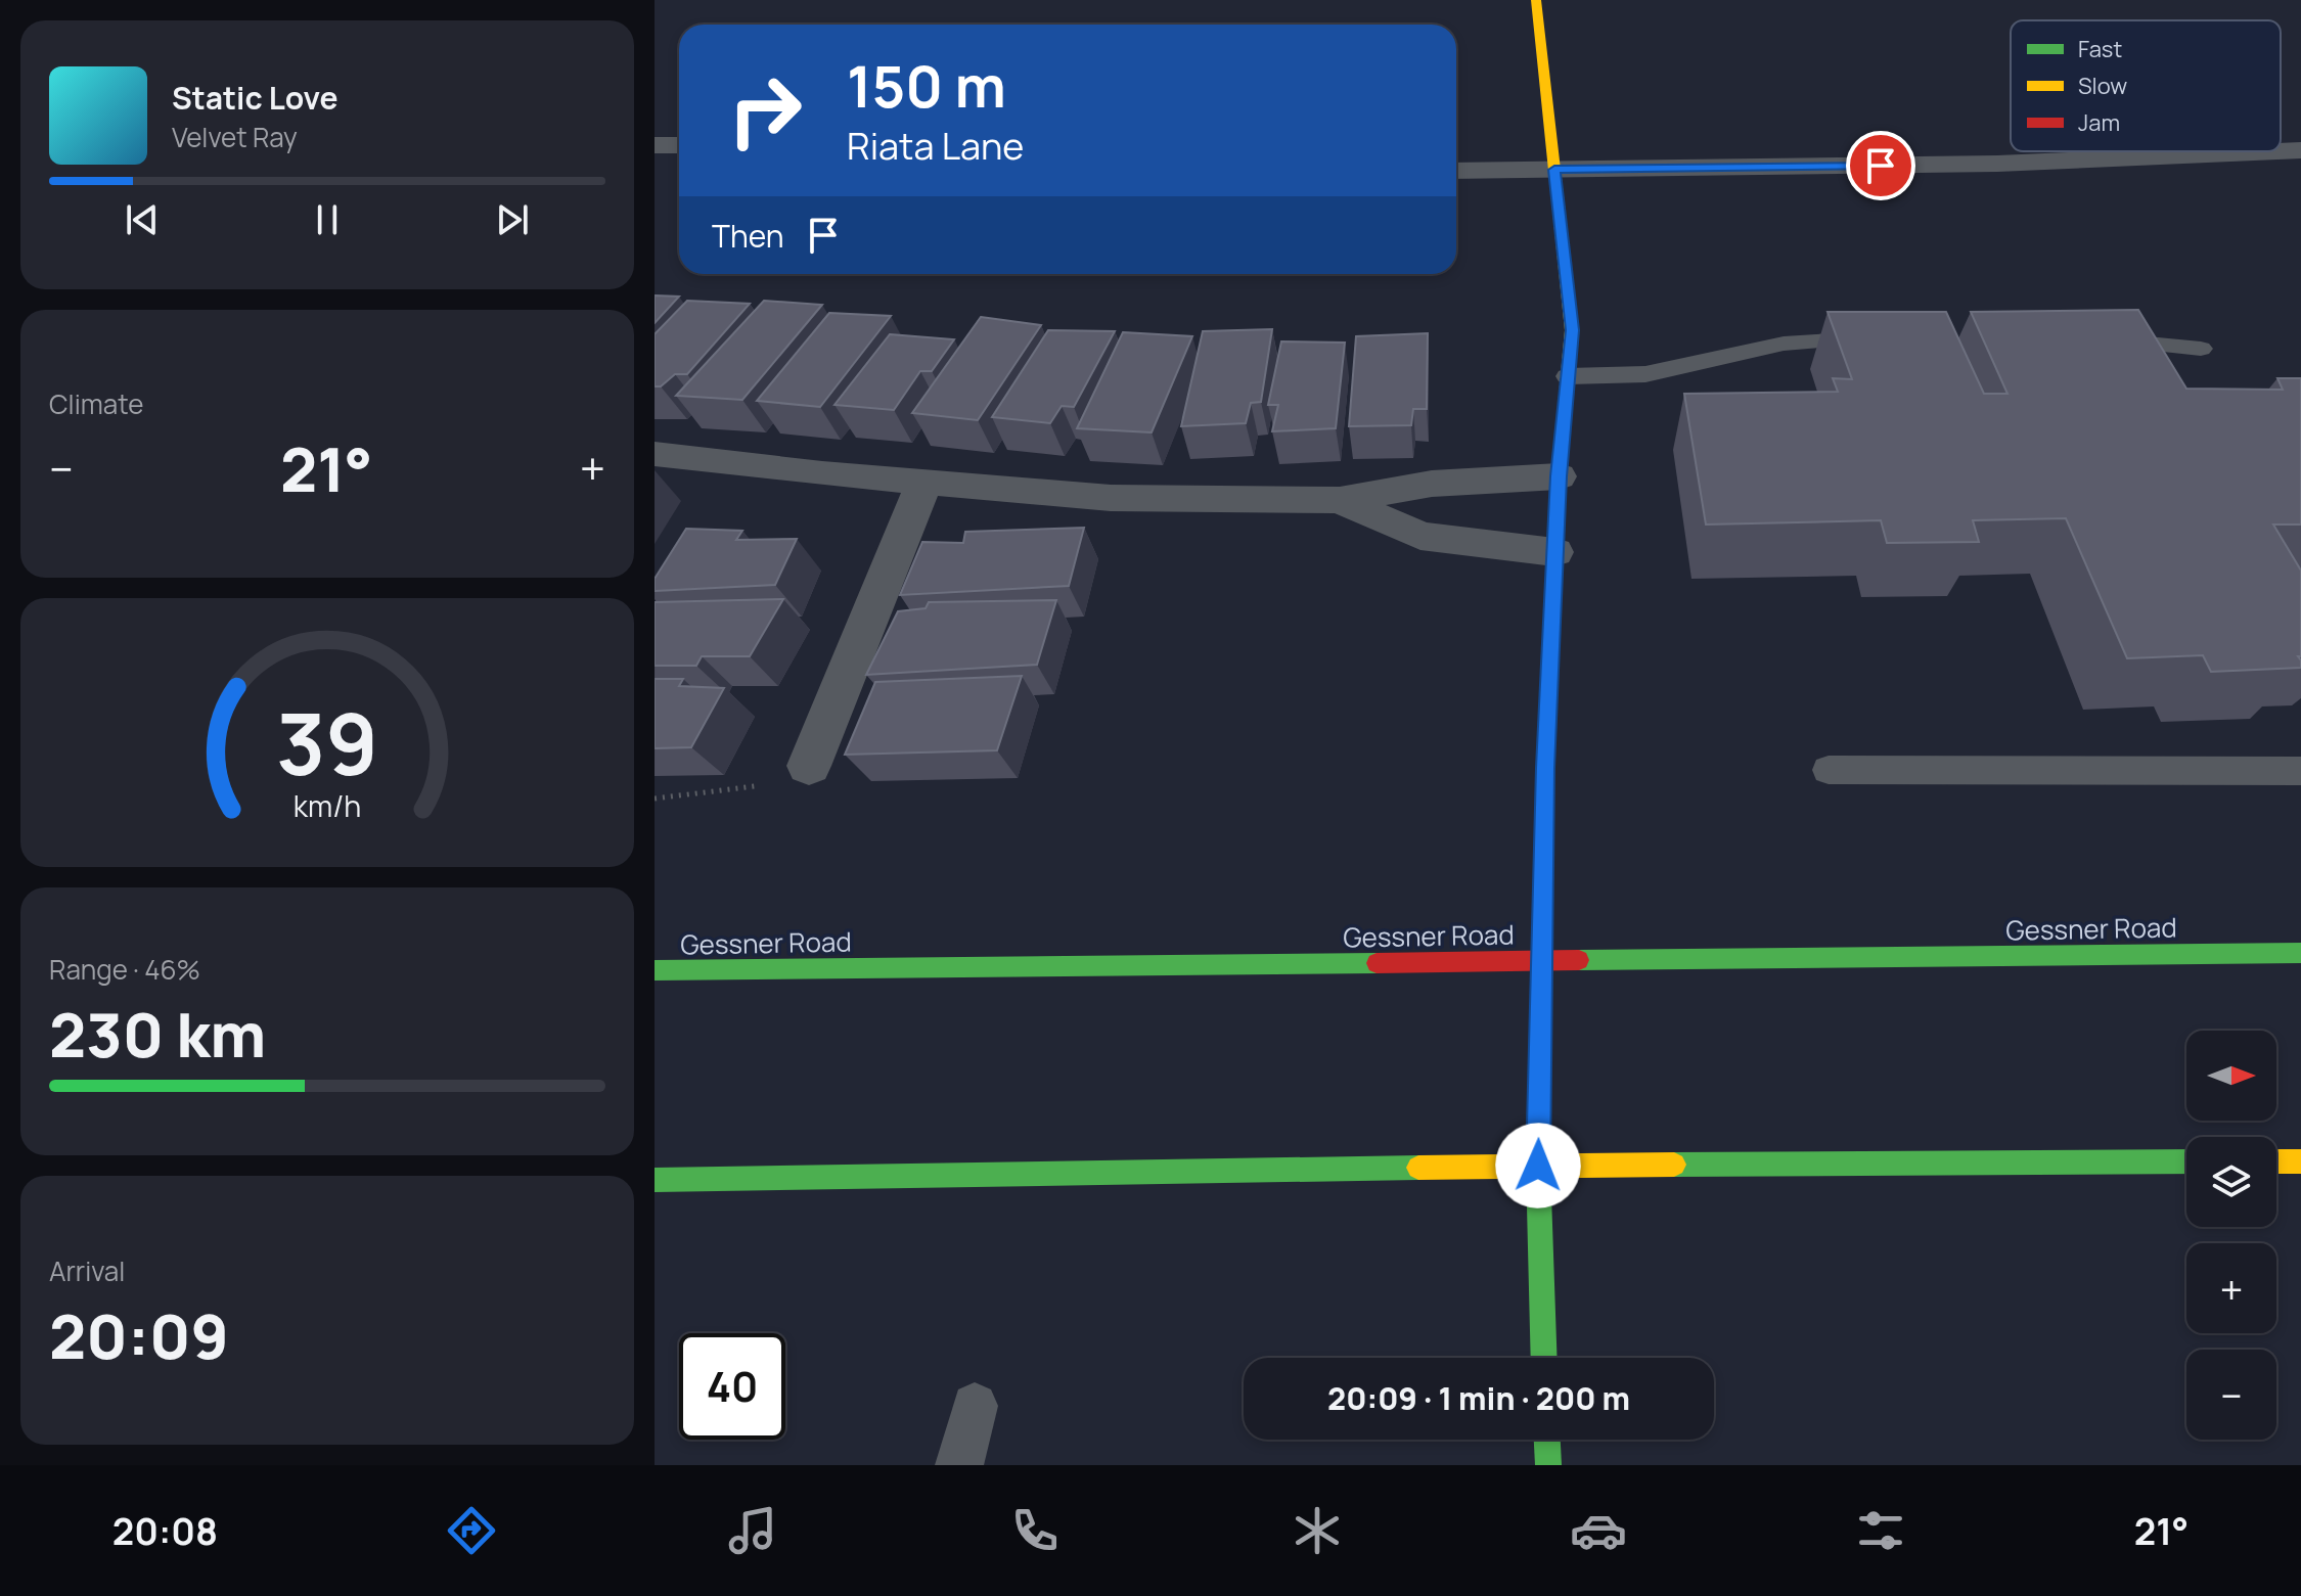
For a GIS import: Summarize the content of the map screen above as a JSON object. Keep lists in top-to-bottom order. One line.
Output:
{"streets":{"main road":["Gessner Road"]},"legend":["Fast","Slow","Jam"],"north":"right","page":{"turn":["150 m","Riata Lane"],"song":["Static Love","Velvet Ray"],"then":"Then","tile":["Climate",["Range · 46%","230 km"],["Arrival","20:09"]],"heat":["−","21°","+"],"map_buttons":["+","−"],"limit":"40","trip":"20:09 · 1 min · 200 m","tabs":["20:08","21°"],"gauge":["39","km/h"]}}
